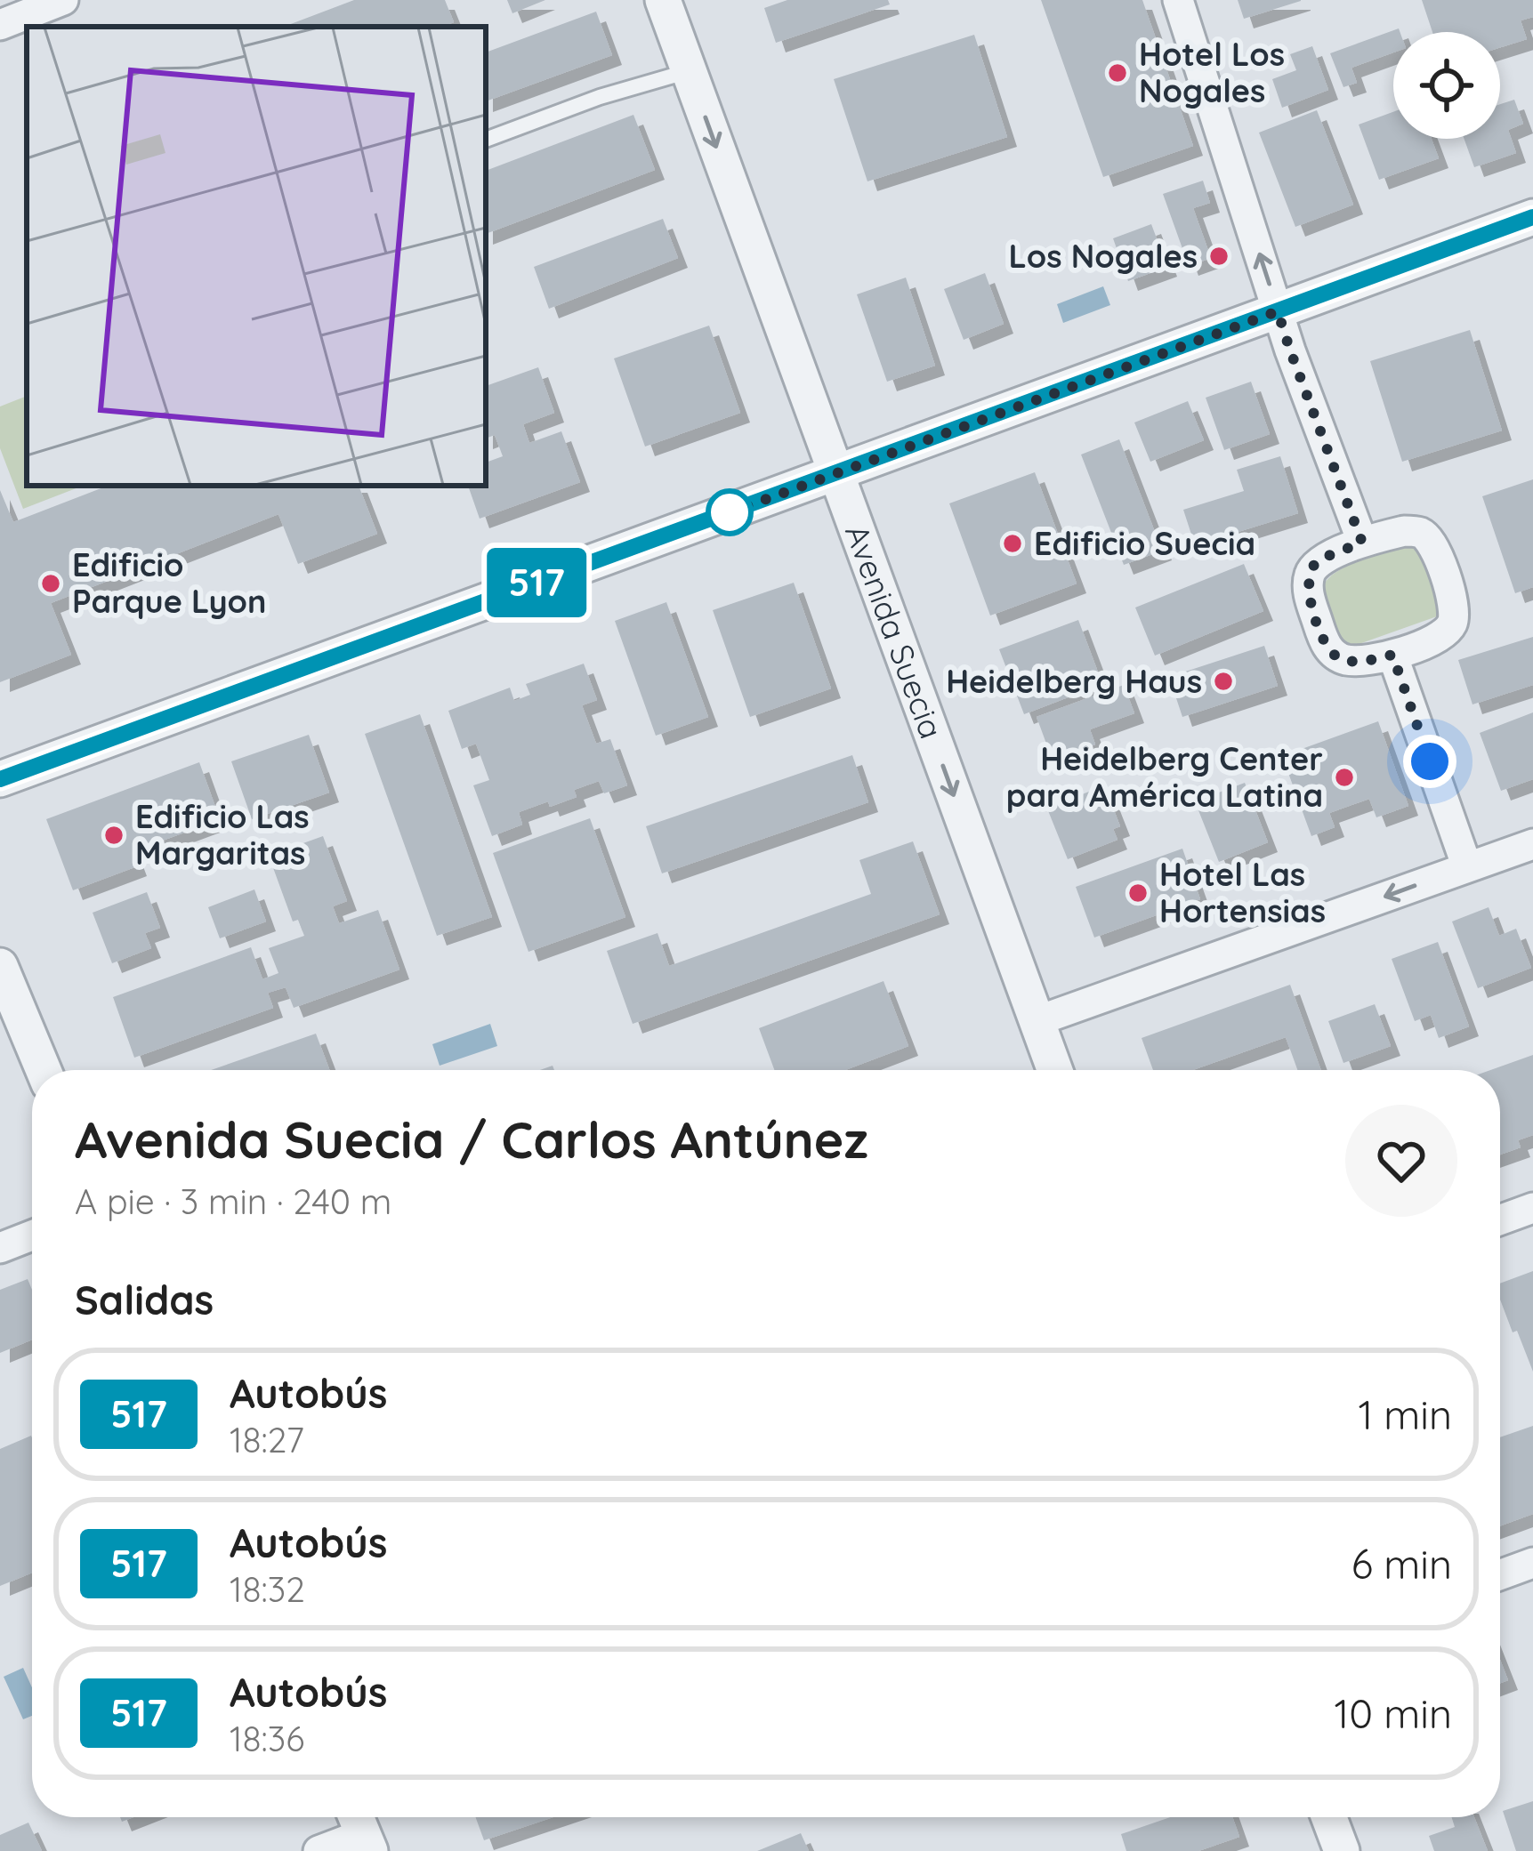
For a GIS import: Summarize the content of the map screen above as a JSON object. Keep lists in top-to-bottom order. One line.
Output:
{"streets":{"street":["Avenida Suecia"]},"one_way":["Avenida Suecia"],"places":["Hotel Los Nogales","Los Nogales","Edificio Suecia","Edificio Parque Lyon","Heidelberg Haus","Heidelberg Center para América Latina","Edificio Las Margaritas","Hotel Las Hortensias"],"lines":["bus line 517"],"page":{"on_map":"517","heading":[["Avenida Suecia / Carlos Antúnez","A pie · 3 min · 240 m"],"Salidas"],"list":[{"mark":"517","name":"Autobús","note":"18:27","value":"1 min"},{"mark":"517","name":"Autobús","note":"18:32","value":"6 min"},{"mark":"517","name":"Autobús","note":"18:36","value":"10 min"}]}}
